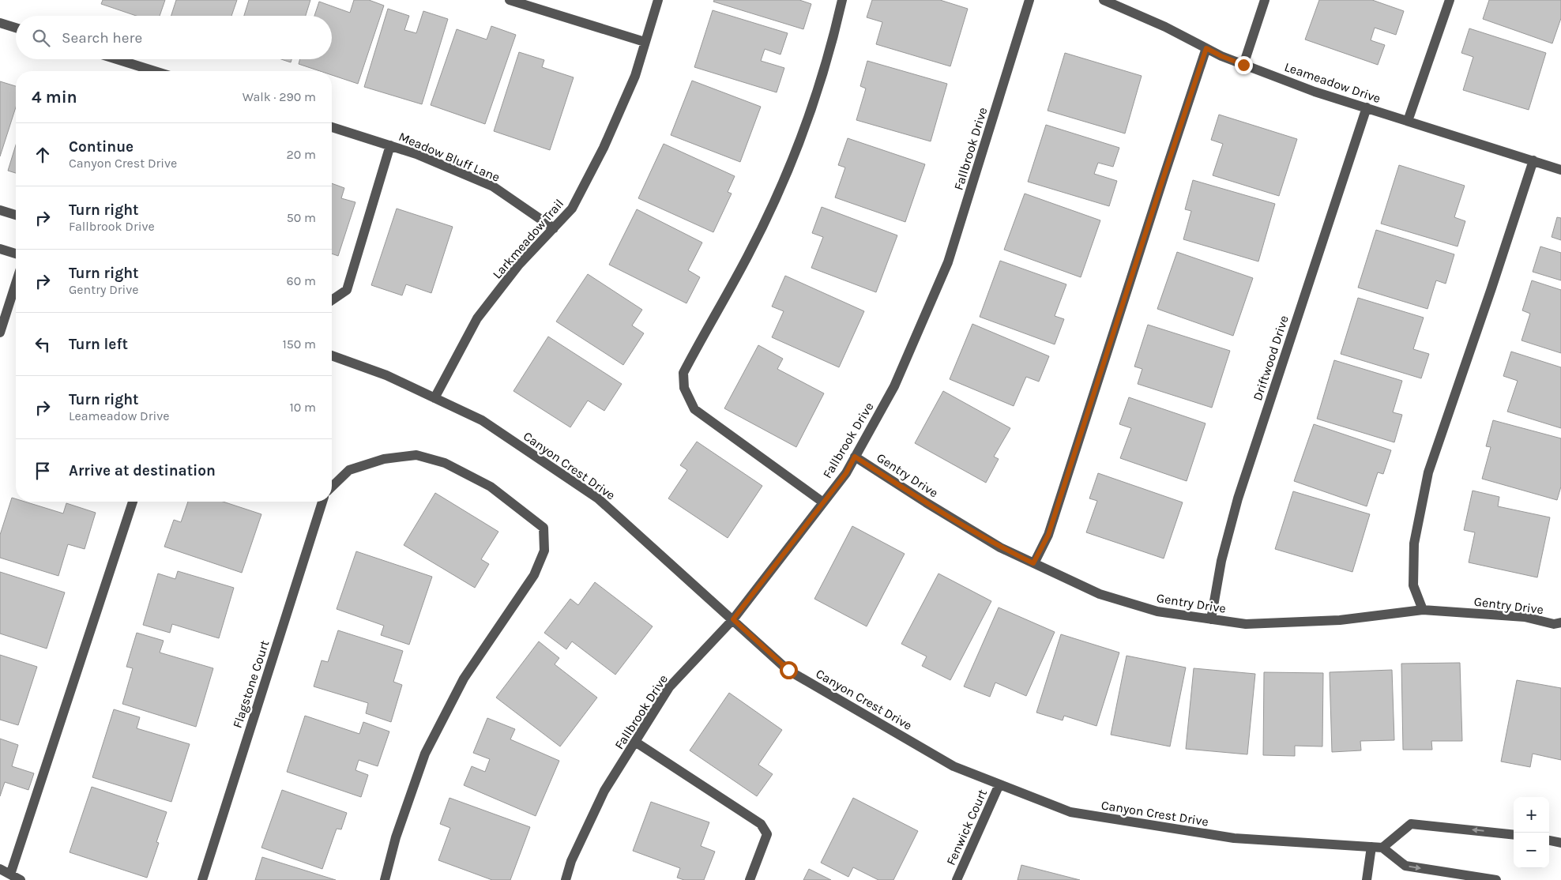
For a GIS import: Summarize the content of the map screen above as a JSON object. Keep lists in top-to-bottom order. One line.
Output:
{"streets":{"street":["Leameadow Drive","Fallbrook Drive","Meadow Bluff Lane","Larkmeadow Trail","Driftwood Drive","Canyon Crest Drive","Gentry Drive","Flagstone Court","Fenwick Court"]},"crossings":[["Leameadow Drive","Driftwood Drive"],["Fallbrook Drive","Canyon Crest Drive"],["Fallbrook Drive","Gentry Drive"],["Meadow Bluff Lane","Larkmeadow Trail"],["Larkmeadow Trail","Canyon Crest Drive"],["Driftwood Drive","Gentry Drive"],["Canyon Crest Drive","Fenwick Court"]],"page":{"search":"Search here","heading":["4 min","Walk · 290 m"],"list":[["Continue","Canyon Crest Drive","20 m"],["Turn right","Fallbrook Drive","50 m"],["Turn right","Gentry Drive","60 m"],["Turn left","150 m"],["Turn right","Leameadow Drive","10 m"],"Arrive at destination"],"map_buttons":["+","−"]}}
